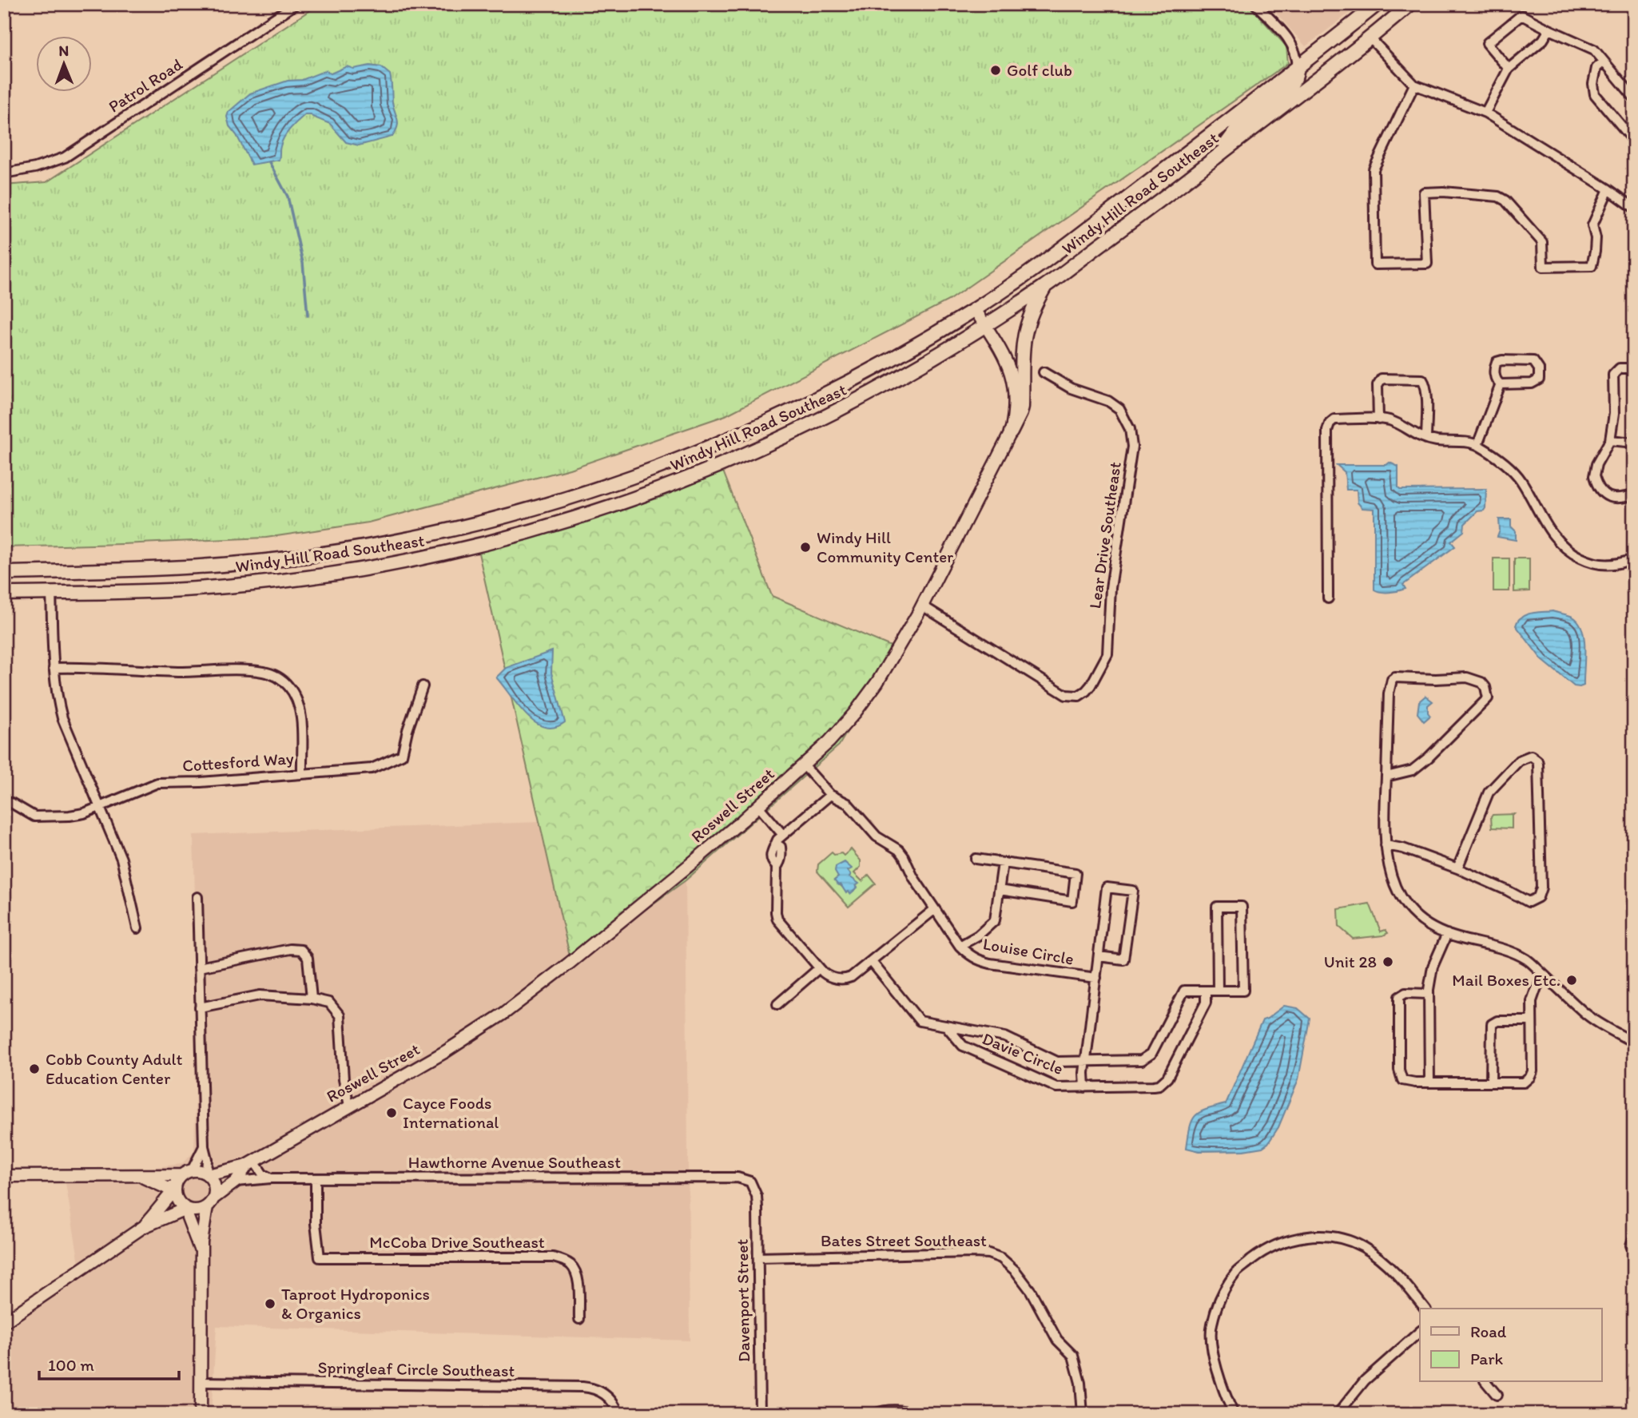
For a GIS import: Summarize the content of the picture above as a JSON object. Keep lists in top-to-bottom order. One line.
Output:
{"streets":{"main road":["Windy Hill Road Southeast"],"street":["Patrol Road","Lear Drive Southeast","Cottesford Way","Roswell Street","Louise Circle","Davie Circle","Hawthorne Avenue Southeast","Bates Street Southeast","McCoba Drive Southeast","Davenport Street","Springleaf Circle Southeast"]},"crossings":[["Windy Hill Road Southeast","Roswell Street"],["Lear Drive Southeast","Roswell Street"],["Roswell Street","Hawthorne Avenue Southeast"],["Hawthorne Avenue Southeast","McCoba Drive Southeast"],["Hawthorne Avenue Southeast","Davenport Street"],["Bates Street Southeast","Davenport Street"]],"places":["Golf club","Windy Hill Community Center","Unit 28","Mail Boxes Etc.","Cobb County Adult Education Center","Cayce Foods International","Taproot Hydroponics & Organics"],"legend":["Road","Park"],"scale_bar":"100 m","north":"top"}
